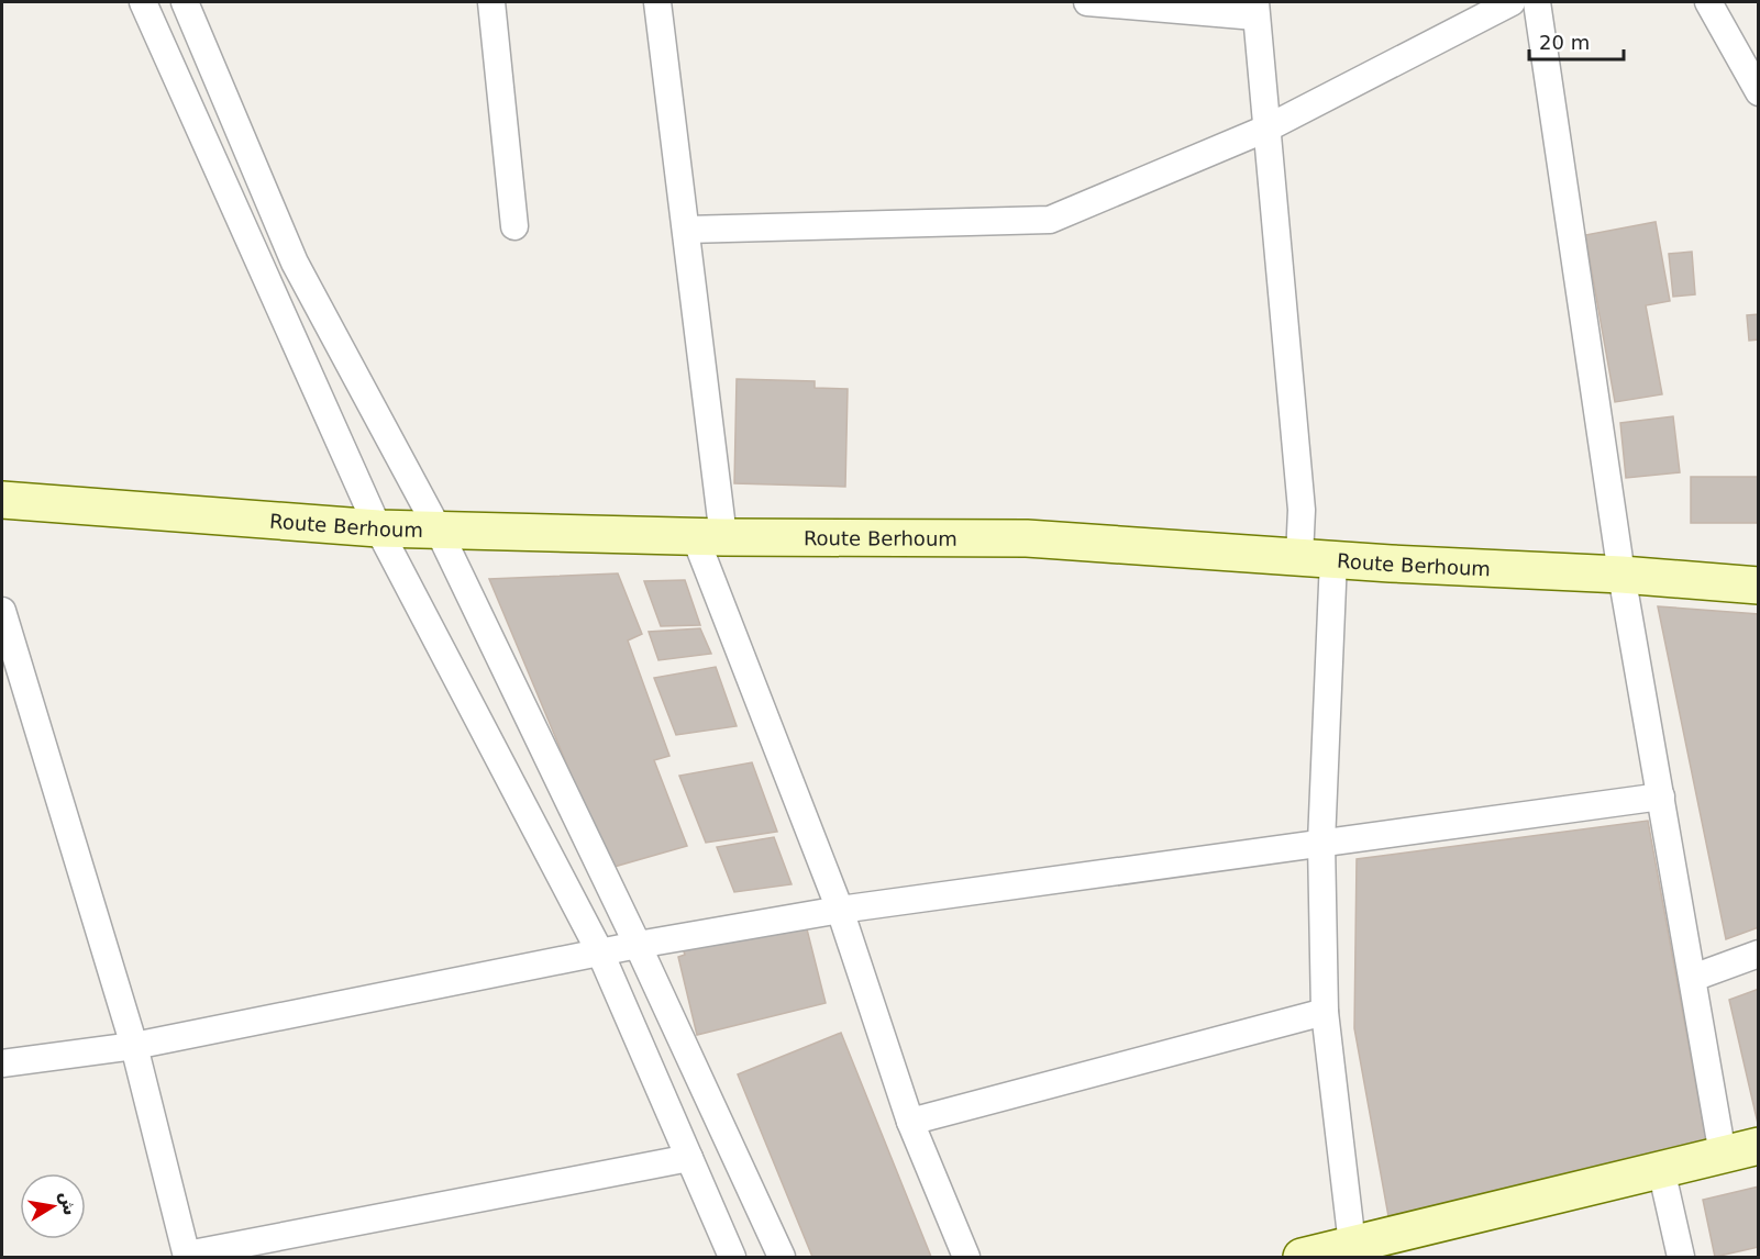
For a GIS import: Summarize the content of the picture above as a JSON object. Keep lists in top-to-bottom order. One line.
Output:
{"streets":{"main road":["Route Berhoum"]},"scale_bar":"20 m","north":"right"}
